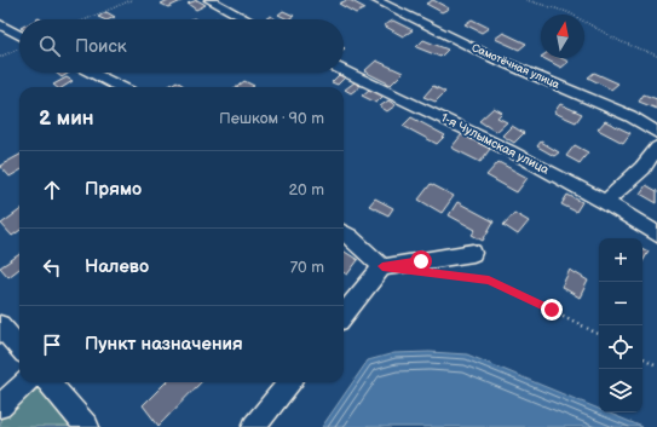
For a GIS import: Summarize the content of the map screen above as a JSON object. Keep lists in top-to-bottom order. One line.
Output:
{"streets":{"street":["Самотёчная улица","1-я Чулымская улица"]},"north":"top","page":{"search":"Поиск","heading":["2 мин","Пешком · 90 m"],"list":[["Прямо","20 m"],["Налево","70 m"],"Пункт назначения"],"map_buttons":["+","−"]}}
